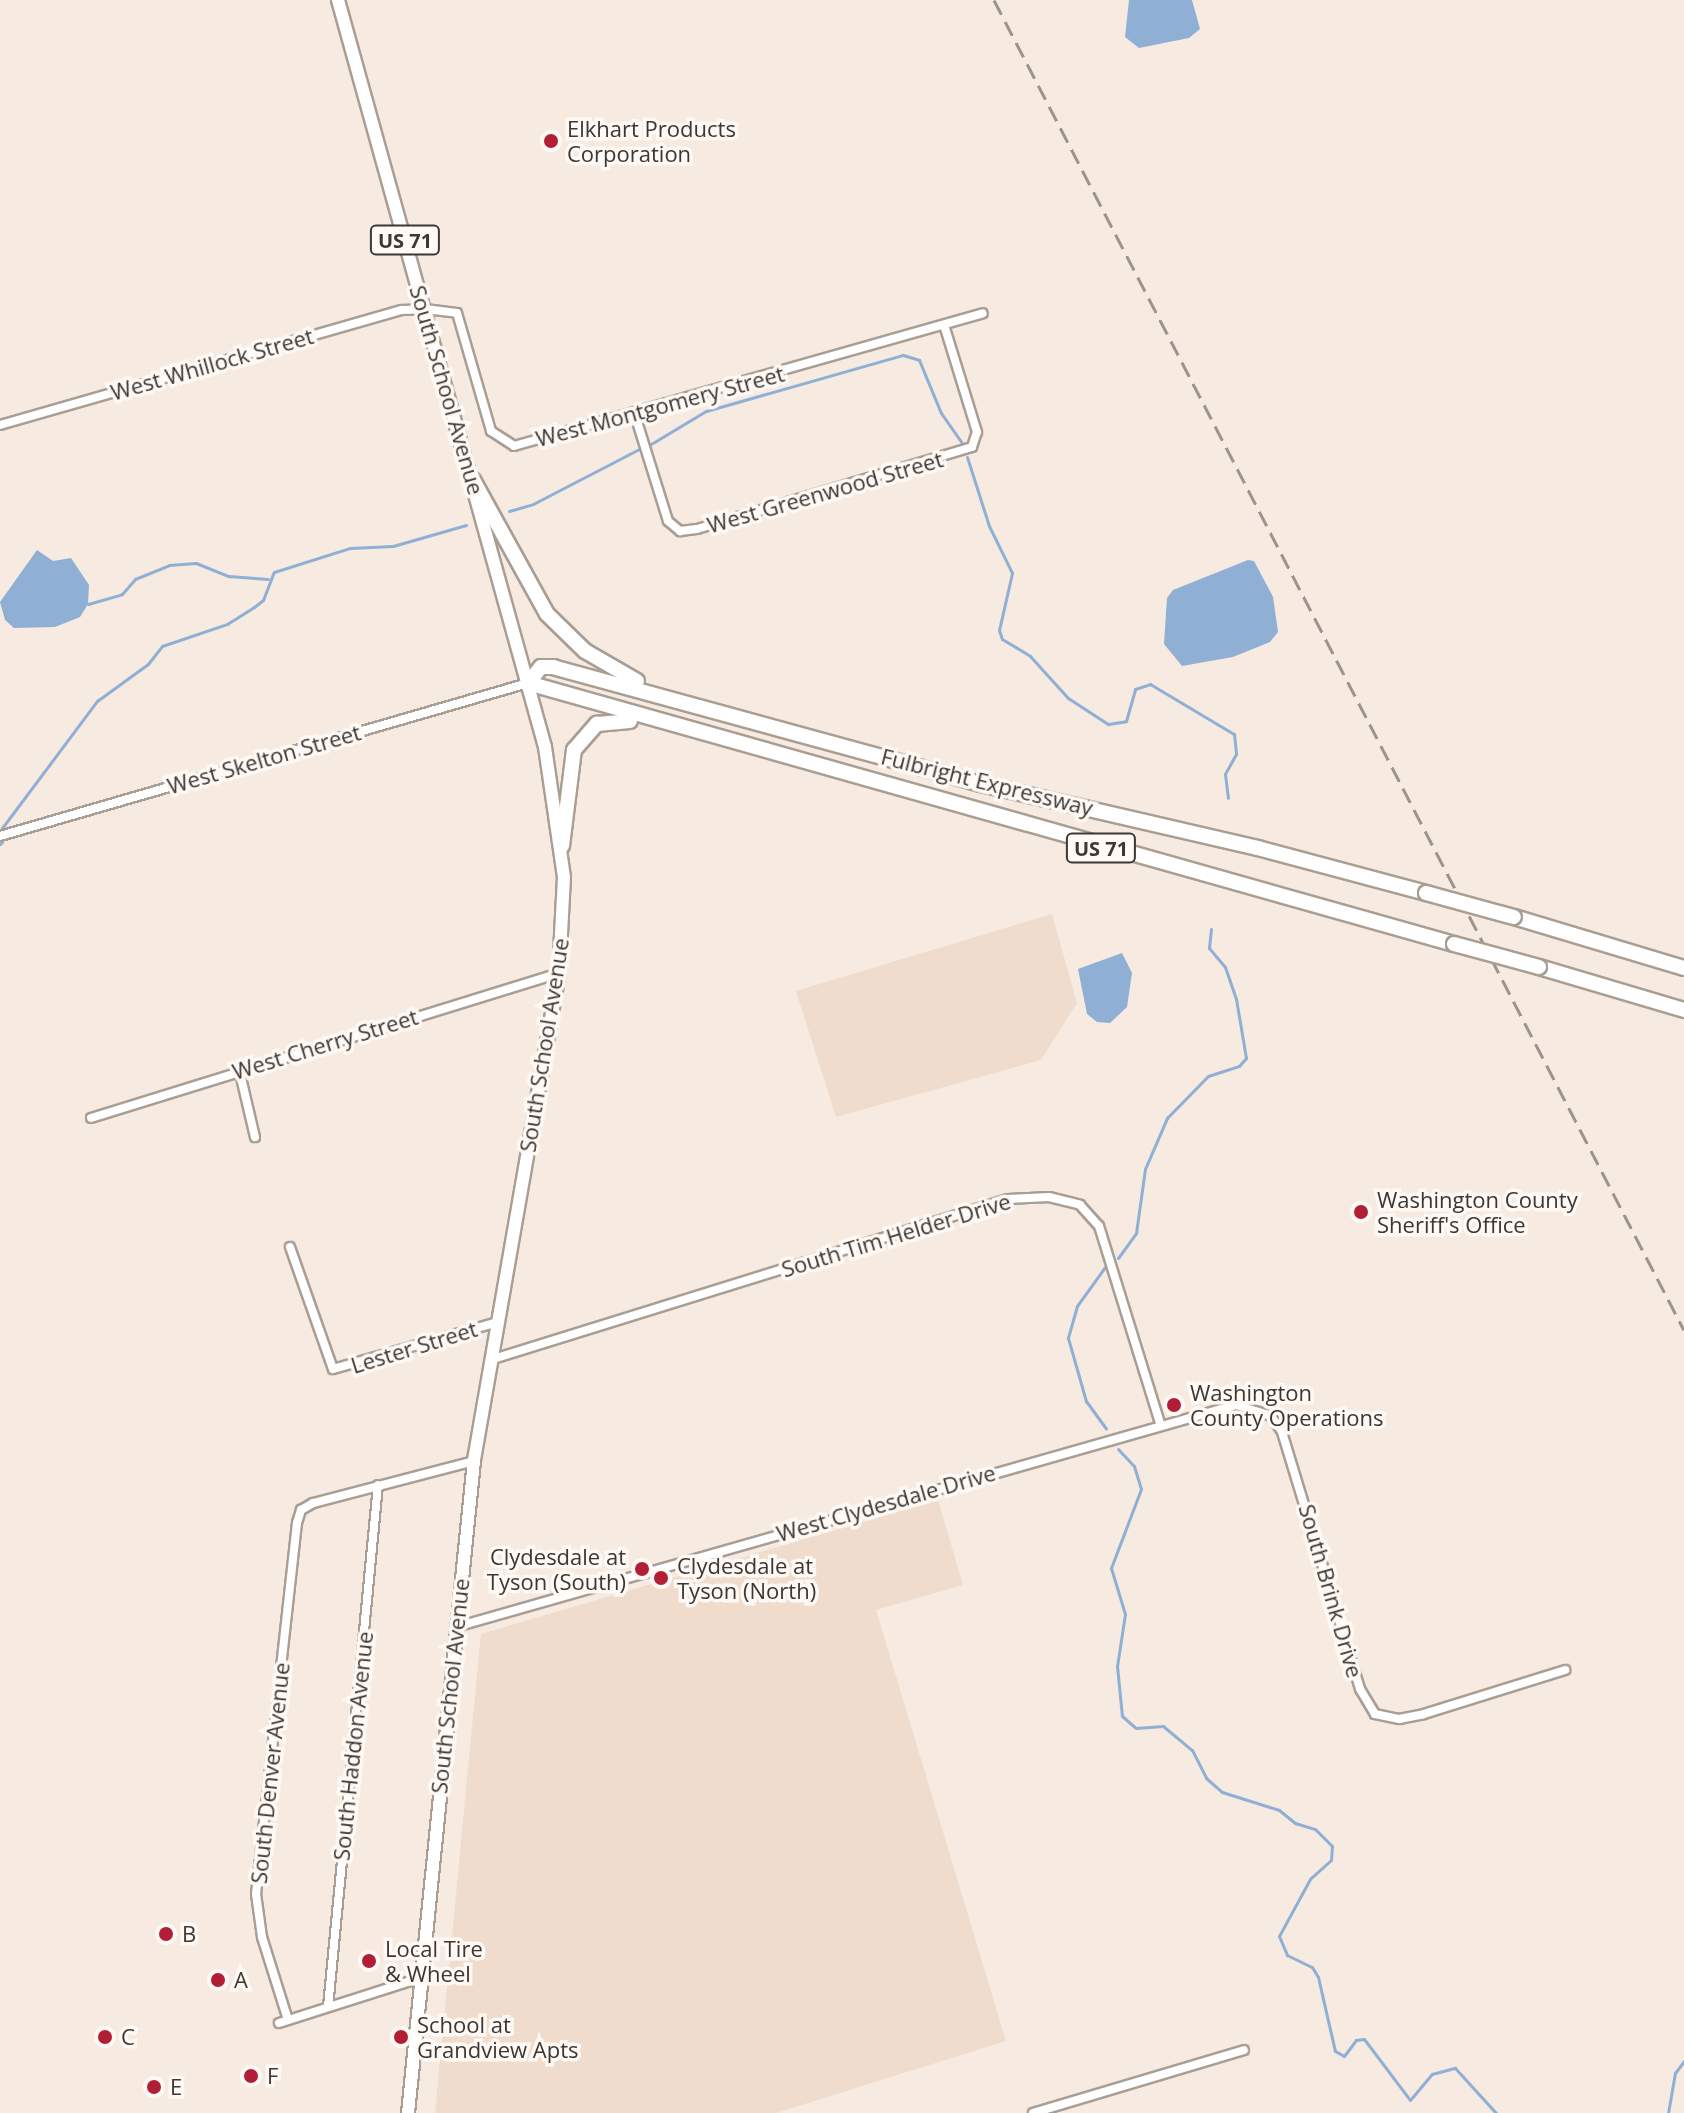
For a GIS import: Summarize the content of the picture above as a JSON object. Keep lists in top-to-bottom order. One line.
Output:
{"streets":{"highway":["US 71","Fulbright Expressway"],"main road":["South School Avenue"],"street":["West Whillock Street","West Montgomery Street","West Greenwood Street","West Skelton Street","West Cherry Street","South Tim Helder Drive","Lester Street","West Clydesdale Drive","South Brink Drive","South Haddon Avenue","South Denver Avenue"]},"crossings":[["US 71","South School Avenue"],["US 71","West Skelton Street"],["US 71","Fulbright Expressway"],["West Whillock Street","South School Avenue"],["West Whillock Street","West Montgomery Street"],["South School Avenue","West Montgomery Street"],["South School Avenue","West Skelton Street"],["South School Avenue","Fulbright Expressway"],["South School Avenue","West Cherry Street"],["South School Avenue","South Tim Helder Drive"],["South School Avenue","Lester Street"],["South School Avenue","West Clydesdale Drive"],["West Montgomery Street","West Greenwood Street"],["West Skelton Street","Fulbright Expressway"],["South Tim Helder Drive","West Clydesdale Drive"],["West Clydesdale Drive","South Brink Drive"],["South Haddon Avenue","South Denver Avenue"]],"places":["Elkhart Products Corporation","Washington County Sheriff's Office","Washington County Operations","Clydesdale at Tyson (South)","Clydesdale at Tyson (North)","B","Local Tire & Wheel","A","C","School at Grandview Apts","F","E"]}
